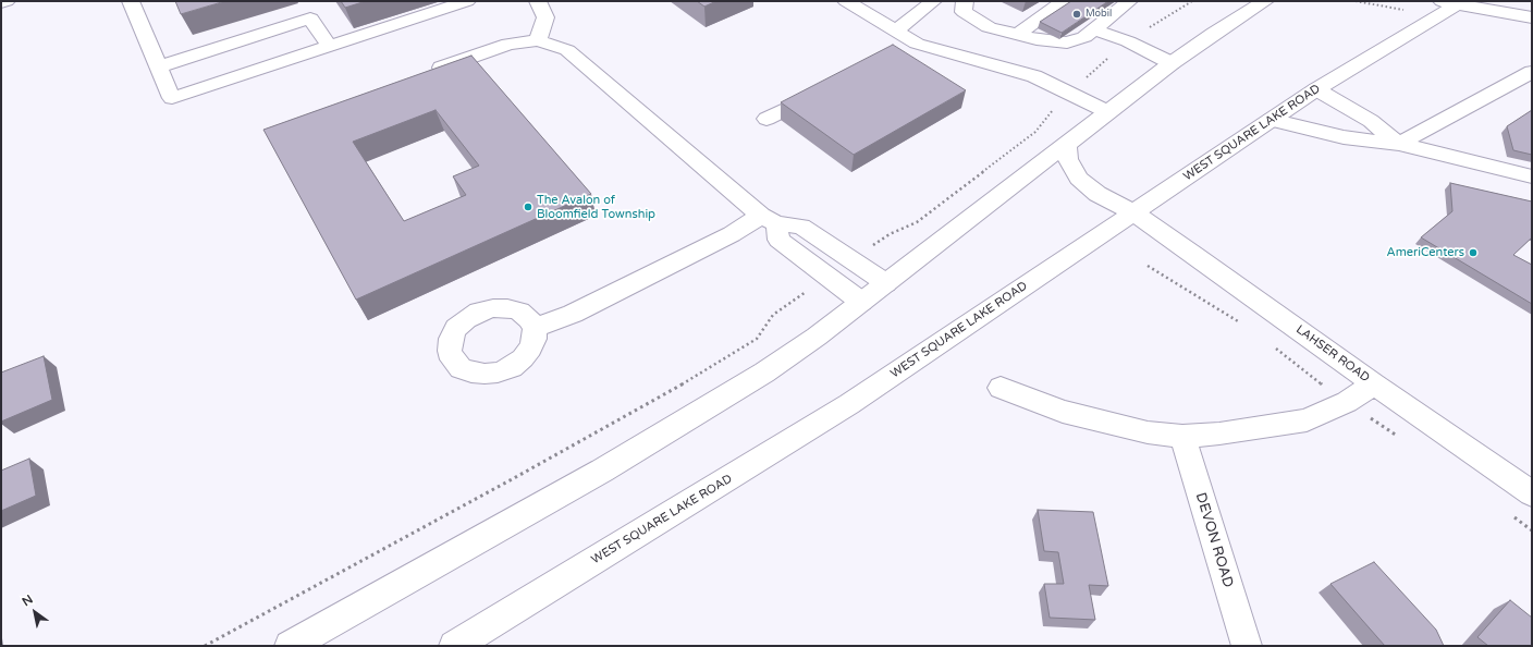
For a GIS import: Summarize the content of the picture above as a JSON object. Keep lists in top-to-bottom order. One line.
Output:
{"streets":{"main road":["WEST SQUARE LAKE ROAD","LAHSER ROAD","DEVON ROAD"]},"crossings":[["WEST SQUARE LAKE ROAD","LAHSER ROAD"]],"places":["Mobil","The Avalon of Bloomfield Township","AmeriCenters"],"north":"top left"}
